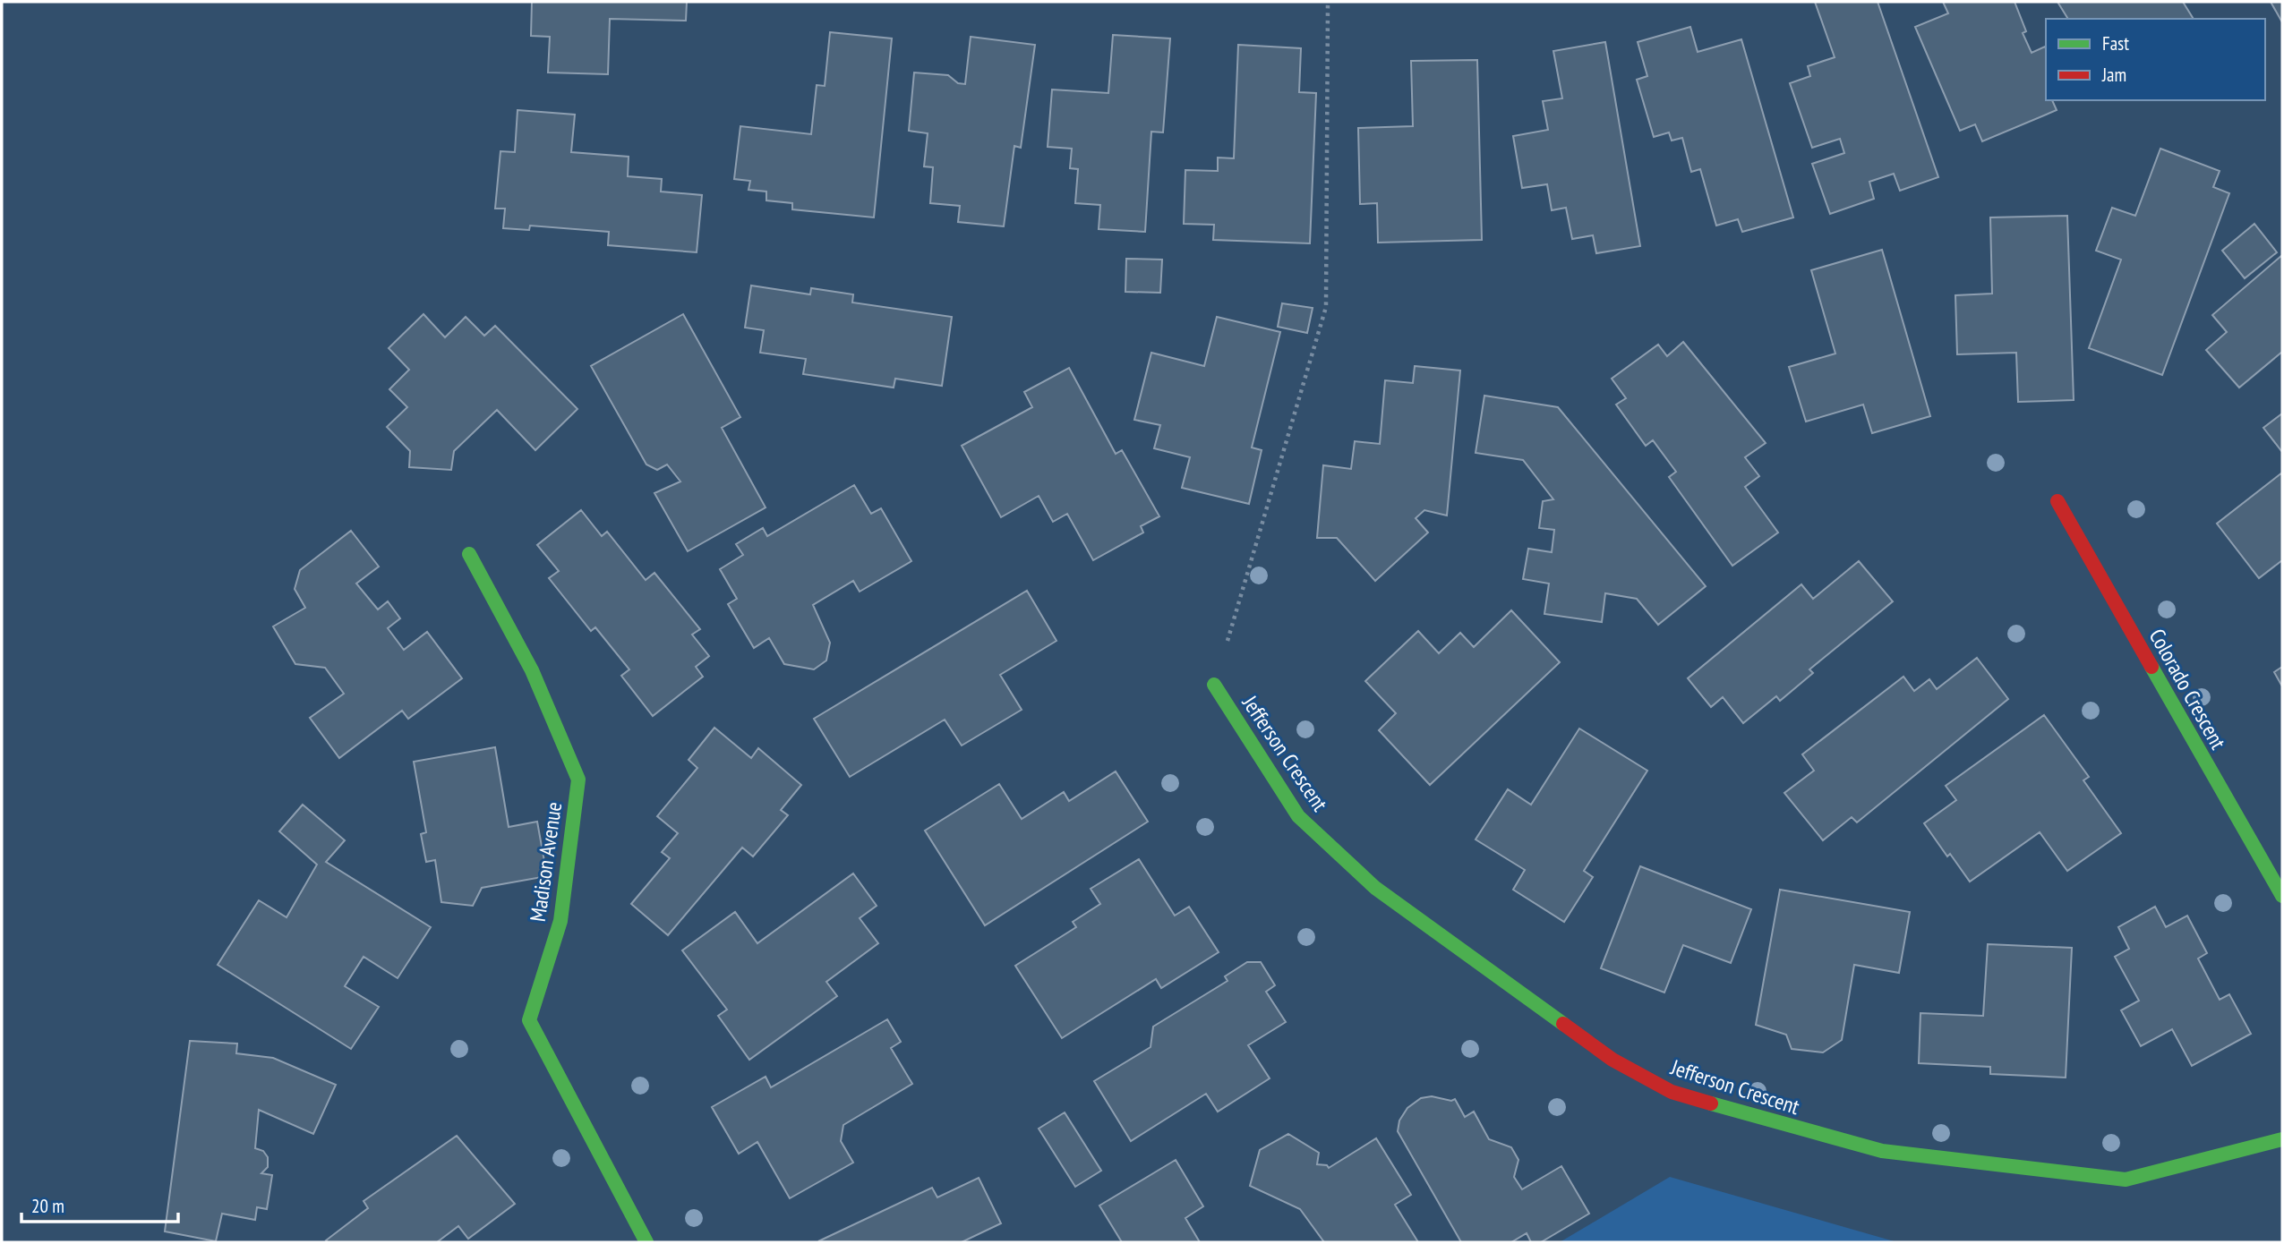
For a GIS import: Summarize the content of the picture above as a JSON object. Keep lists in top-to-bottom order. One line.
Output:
{"streets":{"street":["Colorado Crescent","Jefferson Crescent","Madison Avenue"]},"legend":["Fast","Jam"],"scale_bar":"20 m"}
